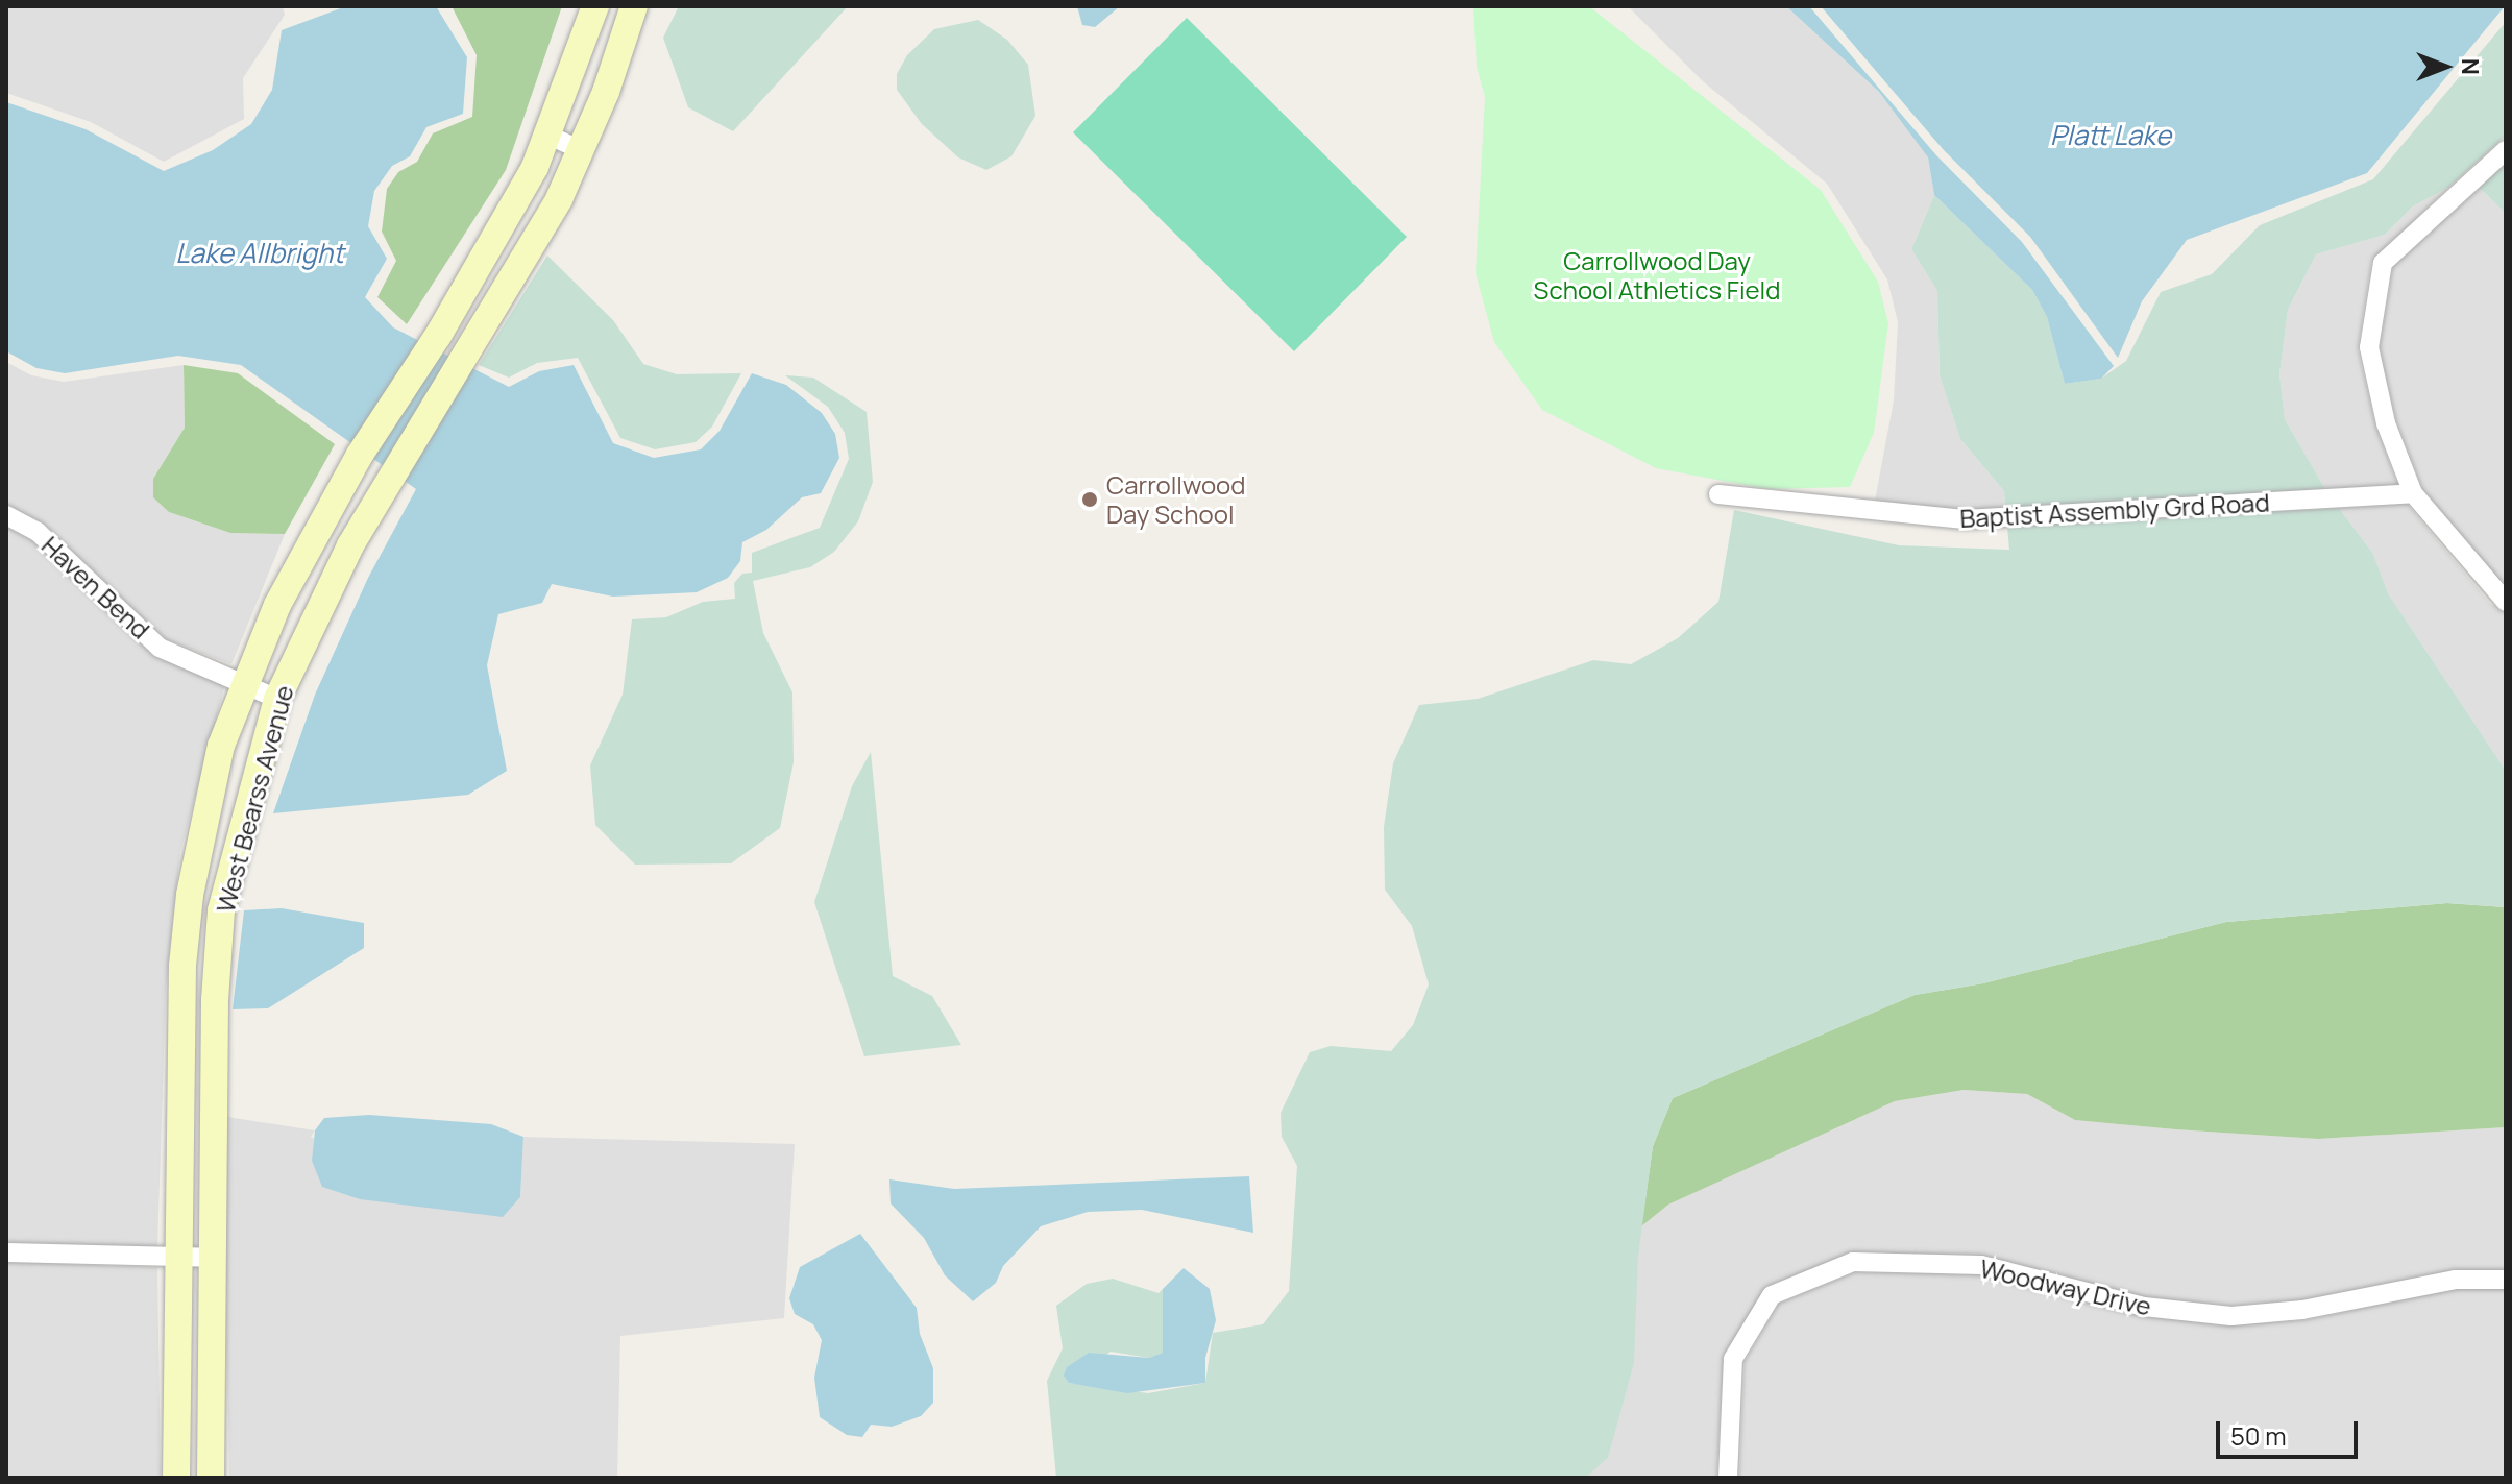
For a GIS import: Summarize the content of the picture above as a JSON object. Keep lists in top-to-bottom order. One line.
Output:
{"streets":{"main road":["West Bearss Avenue"],"street":["Baptist Assembly Grd Road","Haven Bend","Woodway Drive"]},"crossings":[["Haven Bend","West Bearss Avenue"]],"water":["Platt Lake","Lake Allbright"],"parks":["Carrollwood Day School Athletics Field"],"places":["Carrollwood Day School"],"scale_bar":"50 m","north":"right"}
